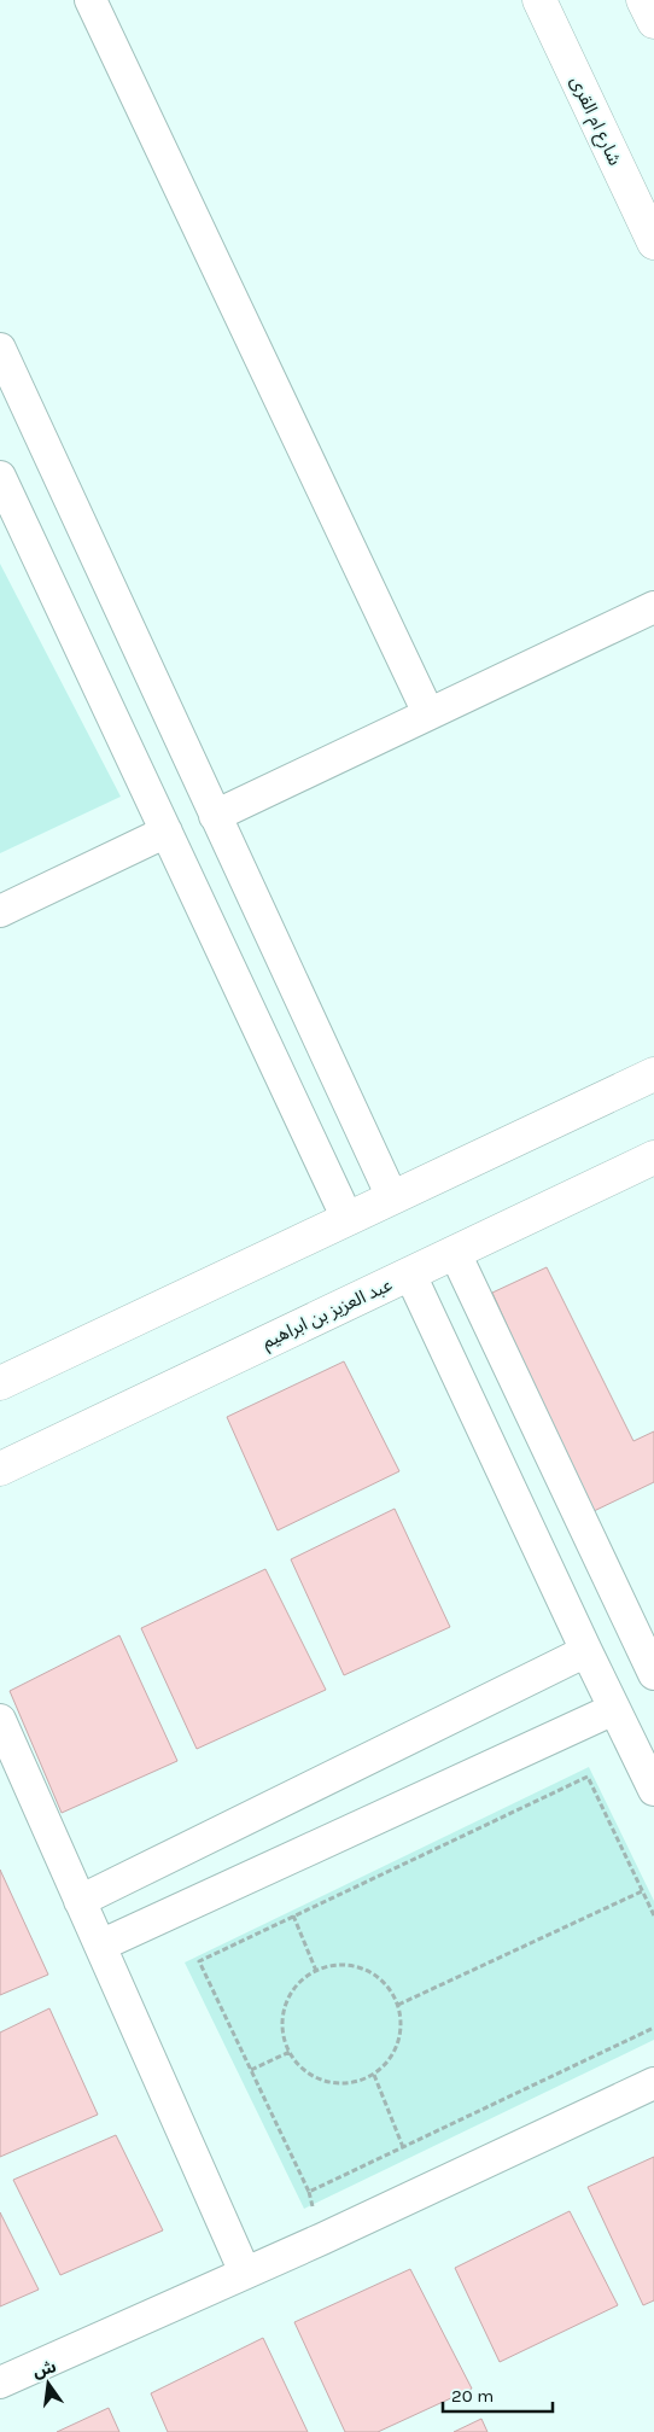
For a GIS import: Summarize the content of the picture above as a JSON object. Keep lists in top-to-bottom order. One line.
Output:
{"streets":{"street":["شارع ام القرى","عبد العزيز بن ابراهيم"]},"scale_bar":"20 m","north":"top"}
